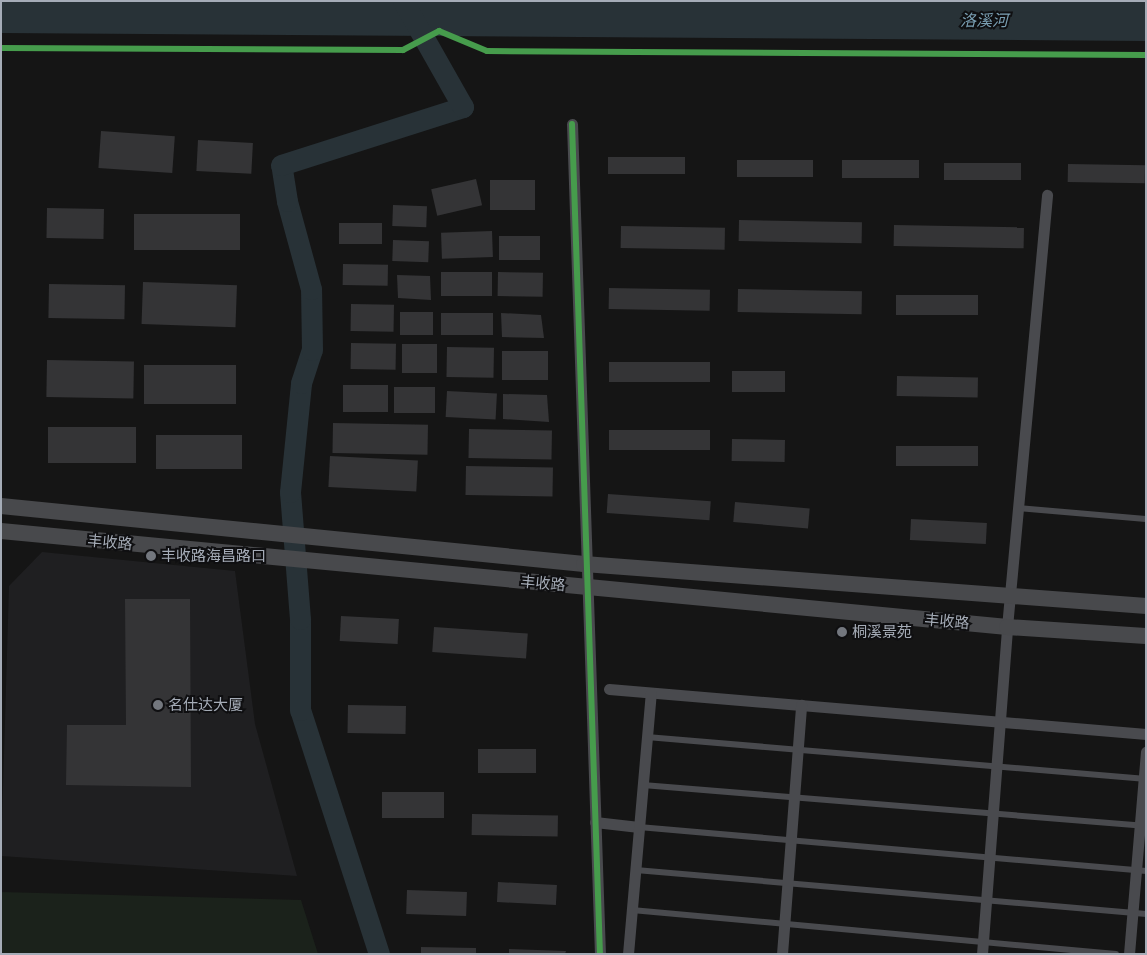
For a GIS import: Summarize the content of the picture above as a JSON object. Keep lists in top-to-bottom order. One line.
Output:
{"streets":{"main road":["丰收路"]},"water":["洛溪河"],"places":["丰收路海昌路口","桐溪景苑","名仕达大厦"]}
